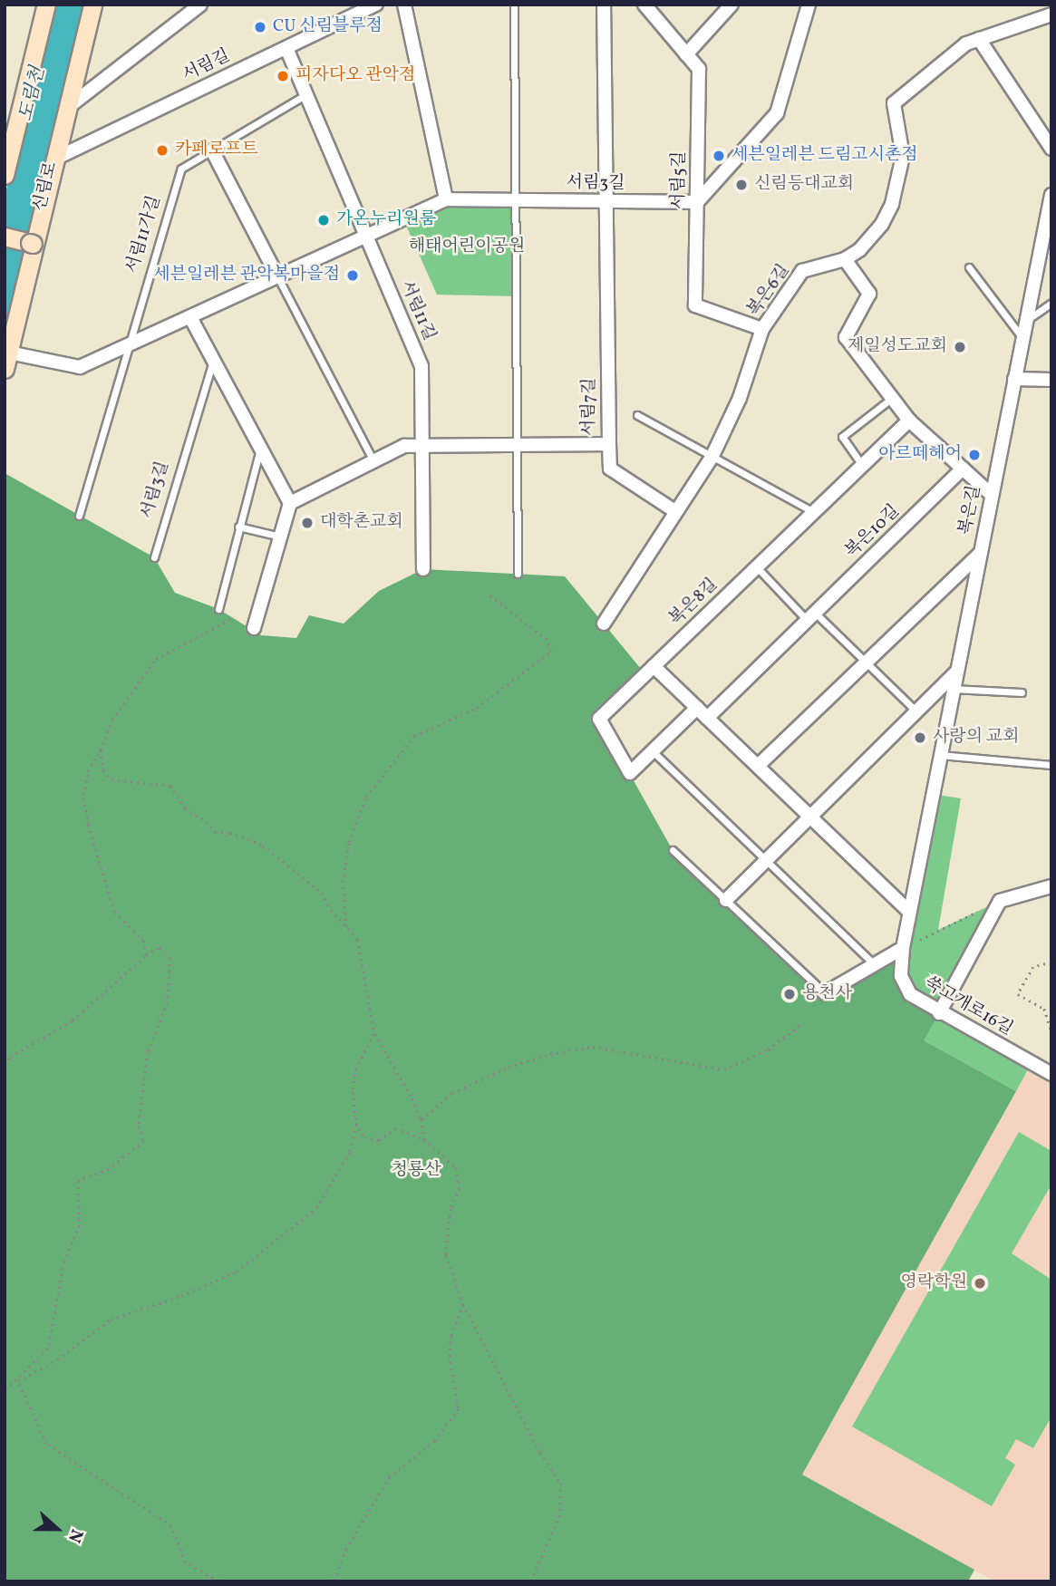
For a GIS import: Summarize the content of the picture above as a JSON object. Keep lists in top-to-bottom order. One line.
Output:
{"streets":{"main road":["신림로"],"street":["서림길","서림5길","서림3길","복은6길","서림11길","서림7길","복은길","복은10길","복은8길","쑥고개로16길"],"lane":["서림11가길"]},"crossings":[["서림길","신림로"],["서림길","서림11길"],["서림5길","서림3길"],["서림5길","복은6길"],["서림3길","서림11가길"],["서림3길","서림11길"],["서림3길","서림7길"],["서림11가길","서림11길"],["서림11길","서림7길"],["복은길","쑥고개로16길"]],"water":["도림천"],"parks":["해태어린이공원","청룡산"],"places":["CU 신림블루점","피자다오 관악점","카페로프트","세븐일레븐 드림고시촌점","신림등대교회","가온누리원룸","세븐일레븐 관악복마을점","제일성도교회","아르떼헤어","대학촌교회","사랑의 교회","용천사","영락학원"],"north":"right"}
